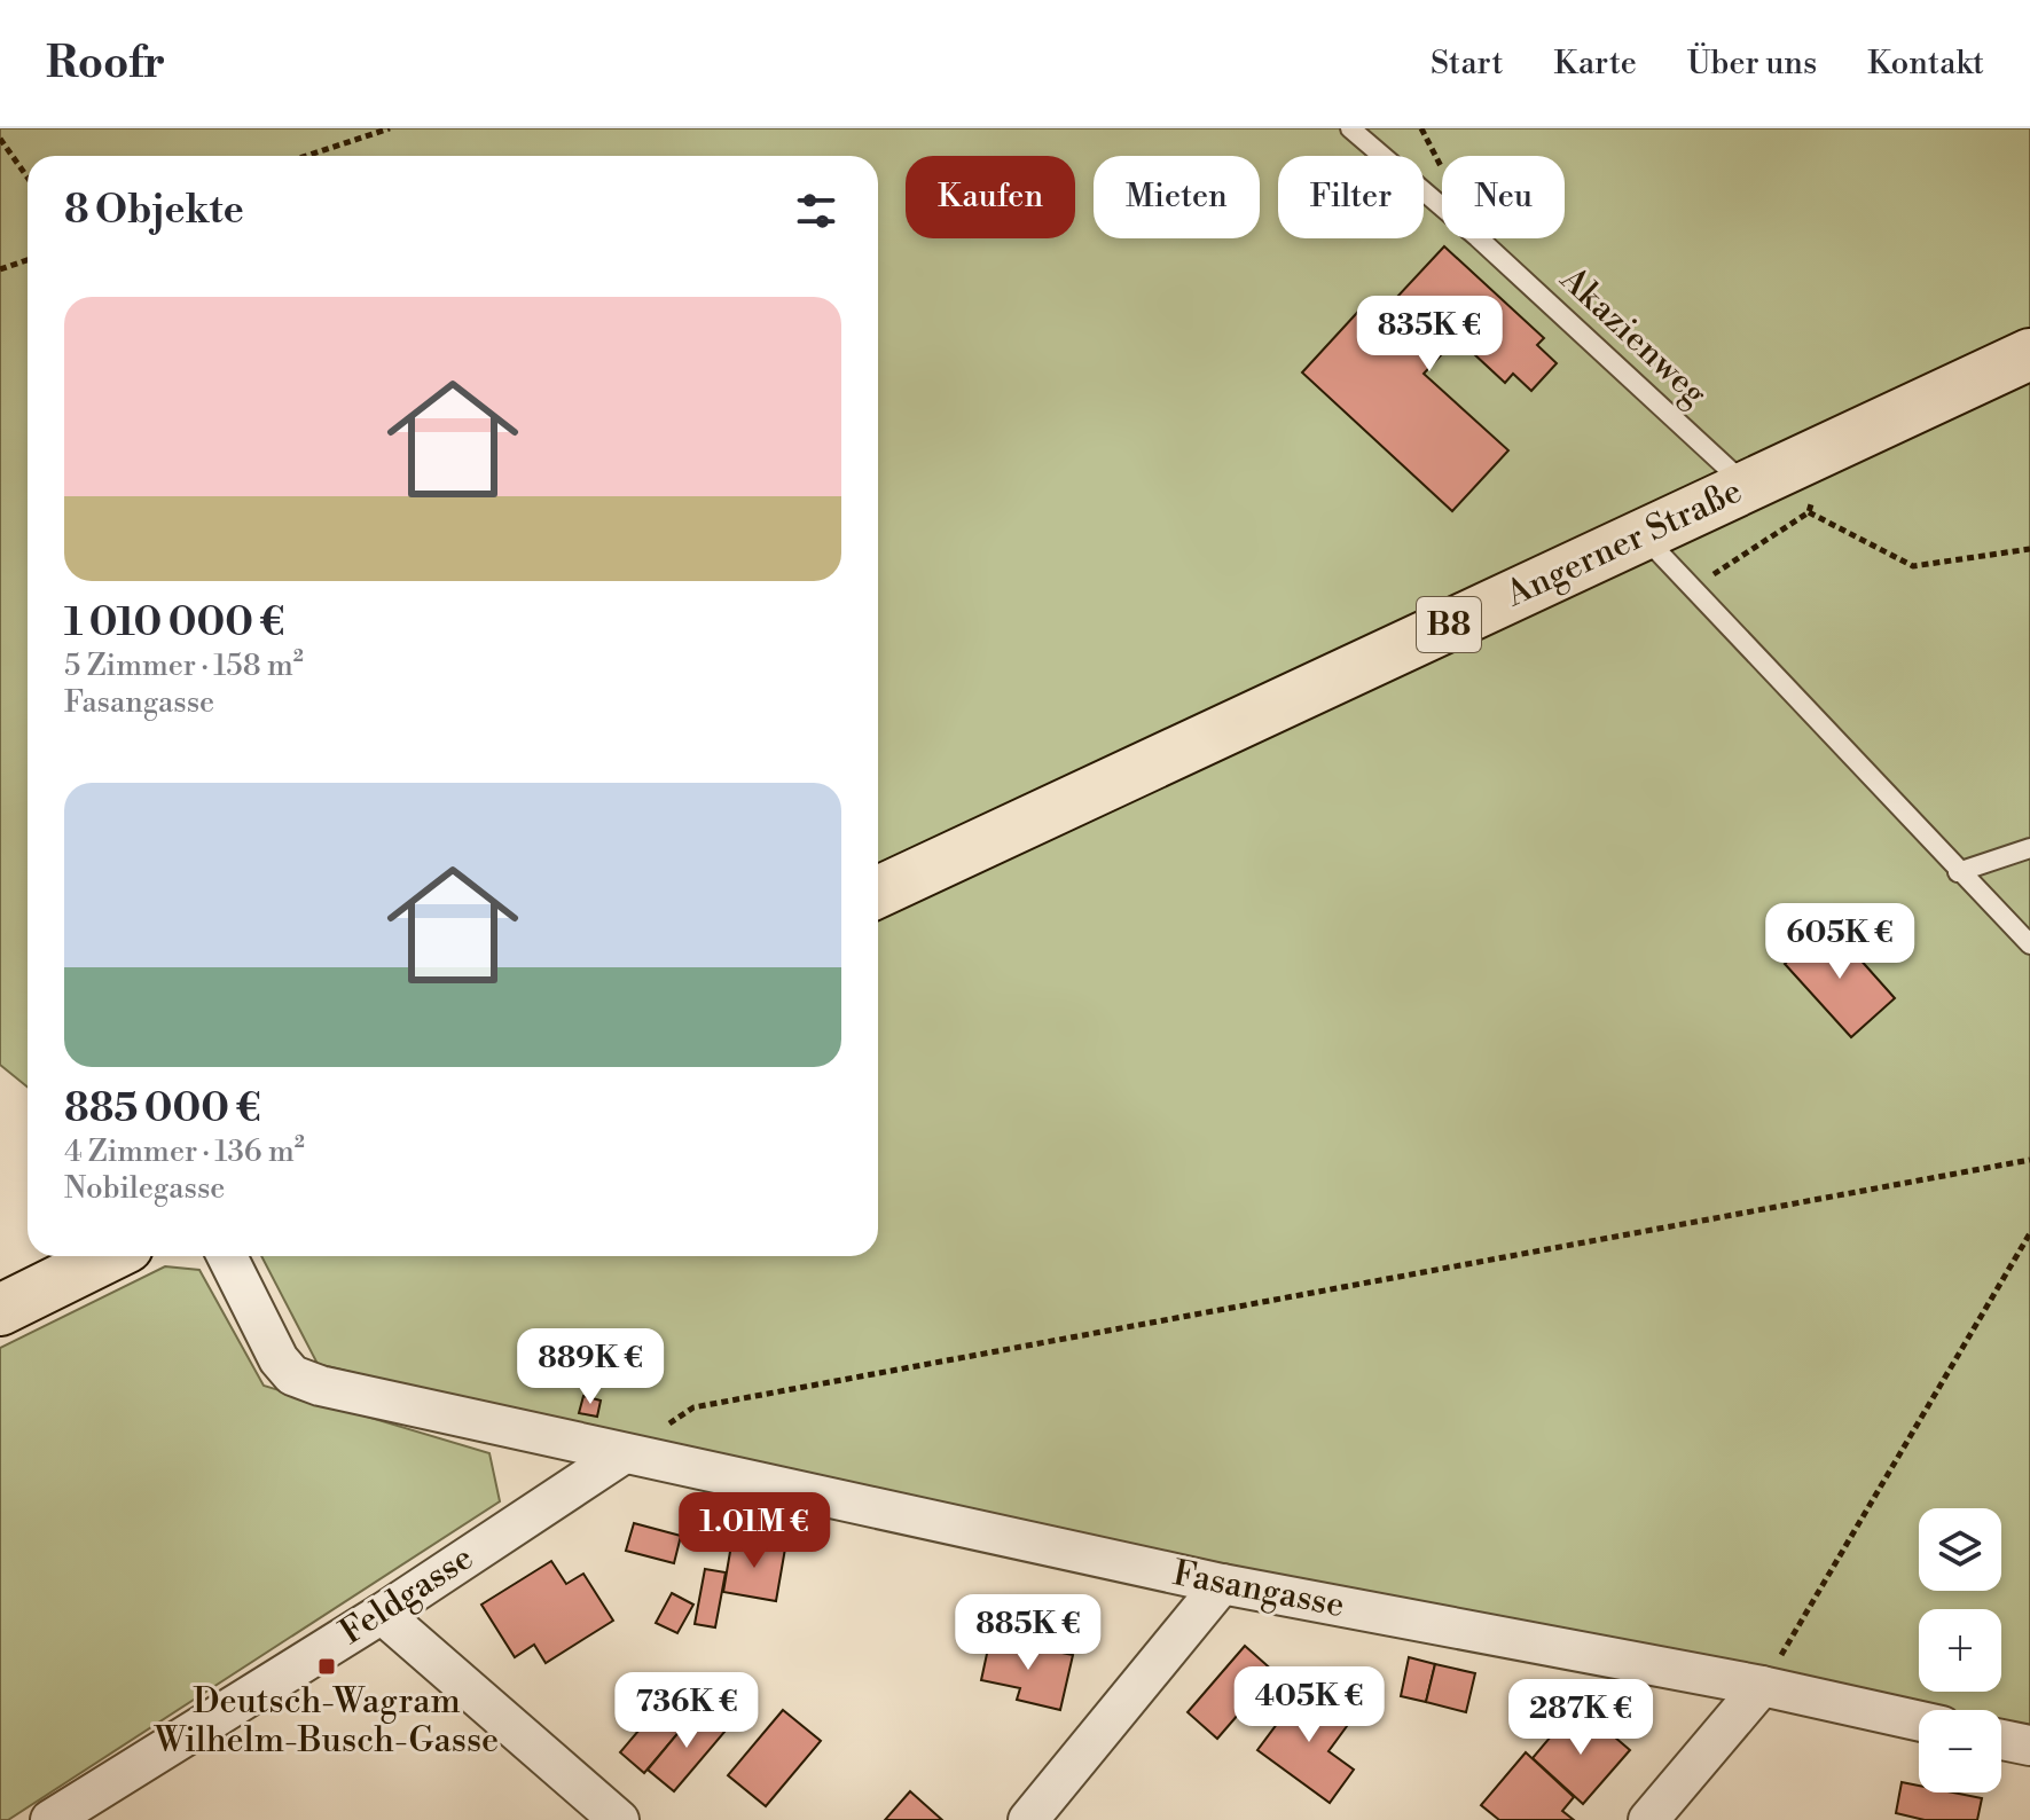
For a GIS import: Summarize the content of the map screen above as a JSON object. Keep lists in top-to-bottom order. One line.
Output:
{"streets":{"main road":["Angerner Straße","B8"],"street":["Fasangasse","Feldgasse"],"lane":["Akazienweg"]},"crossings":[["Akazienweg","Angerner Straße"],["Fasangasse","Feldgasse"]],"places":{"transit":["Deutsch-Wagram Wilhelm-Busch-Gasse"]},"page":{"header":"Roofr","nav":["Start","Karte","Über uns","Kontakt"],"chip":["Kaufen","Mieten","Filter","Neu"],"heading":"8 Objekte","list":[{"name":"1 010 000 €","note":"5 Zimmer · 158 m² · Fasangasse"},{"name":"885 000 €","note":"4 Zimmer · 136 m² · Nobilegasse"}],"price":["835K €","605K €","889K €","1.01M €","885K €","405K €","736K €","287K €"],"map_buttons":["+","−"]}}
